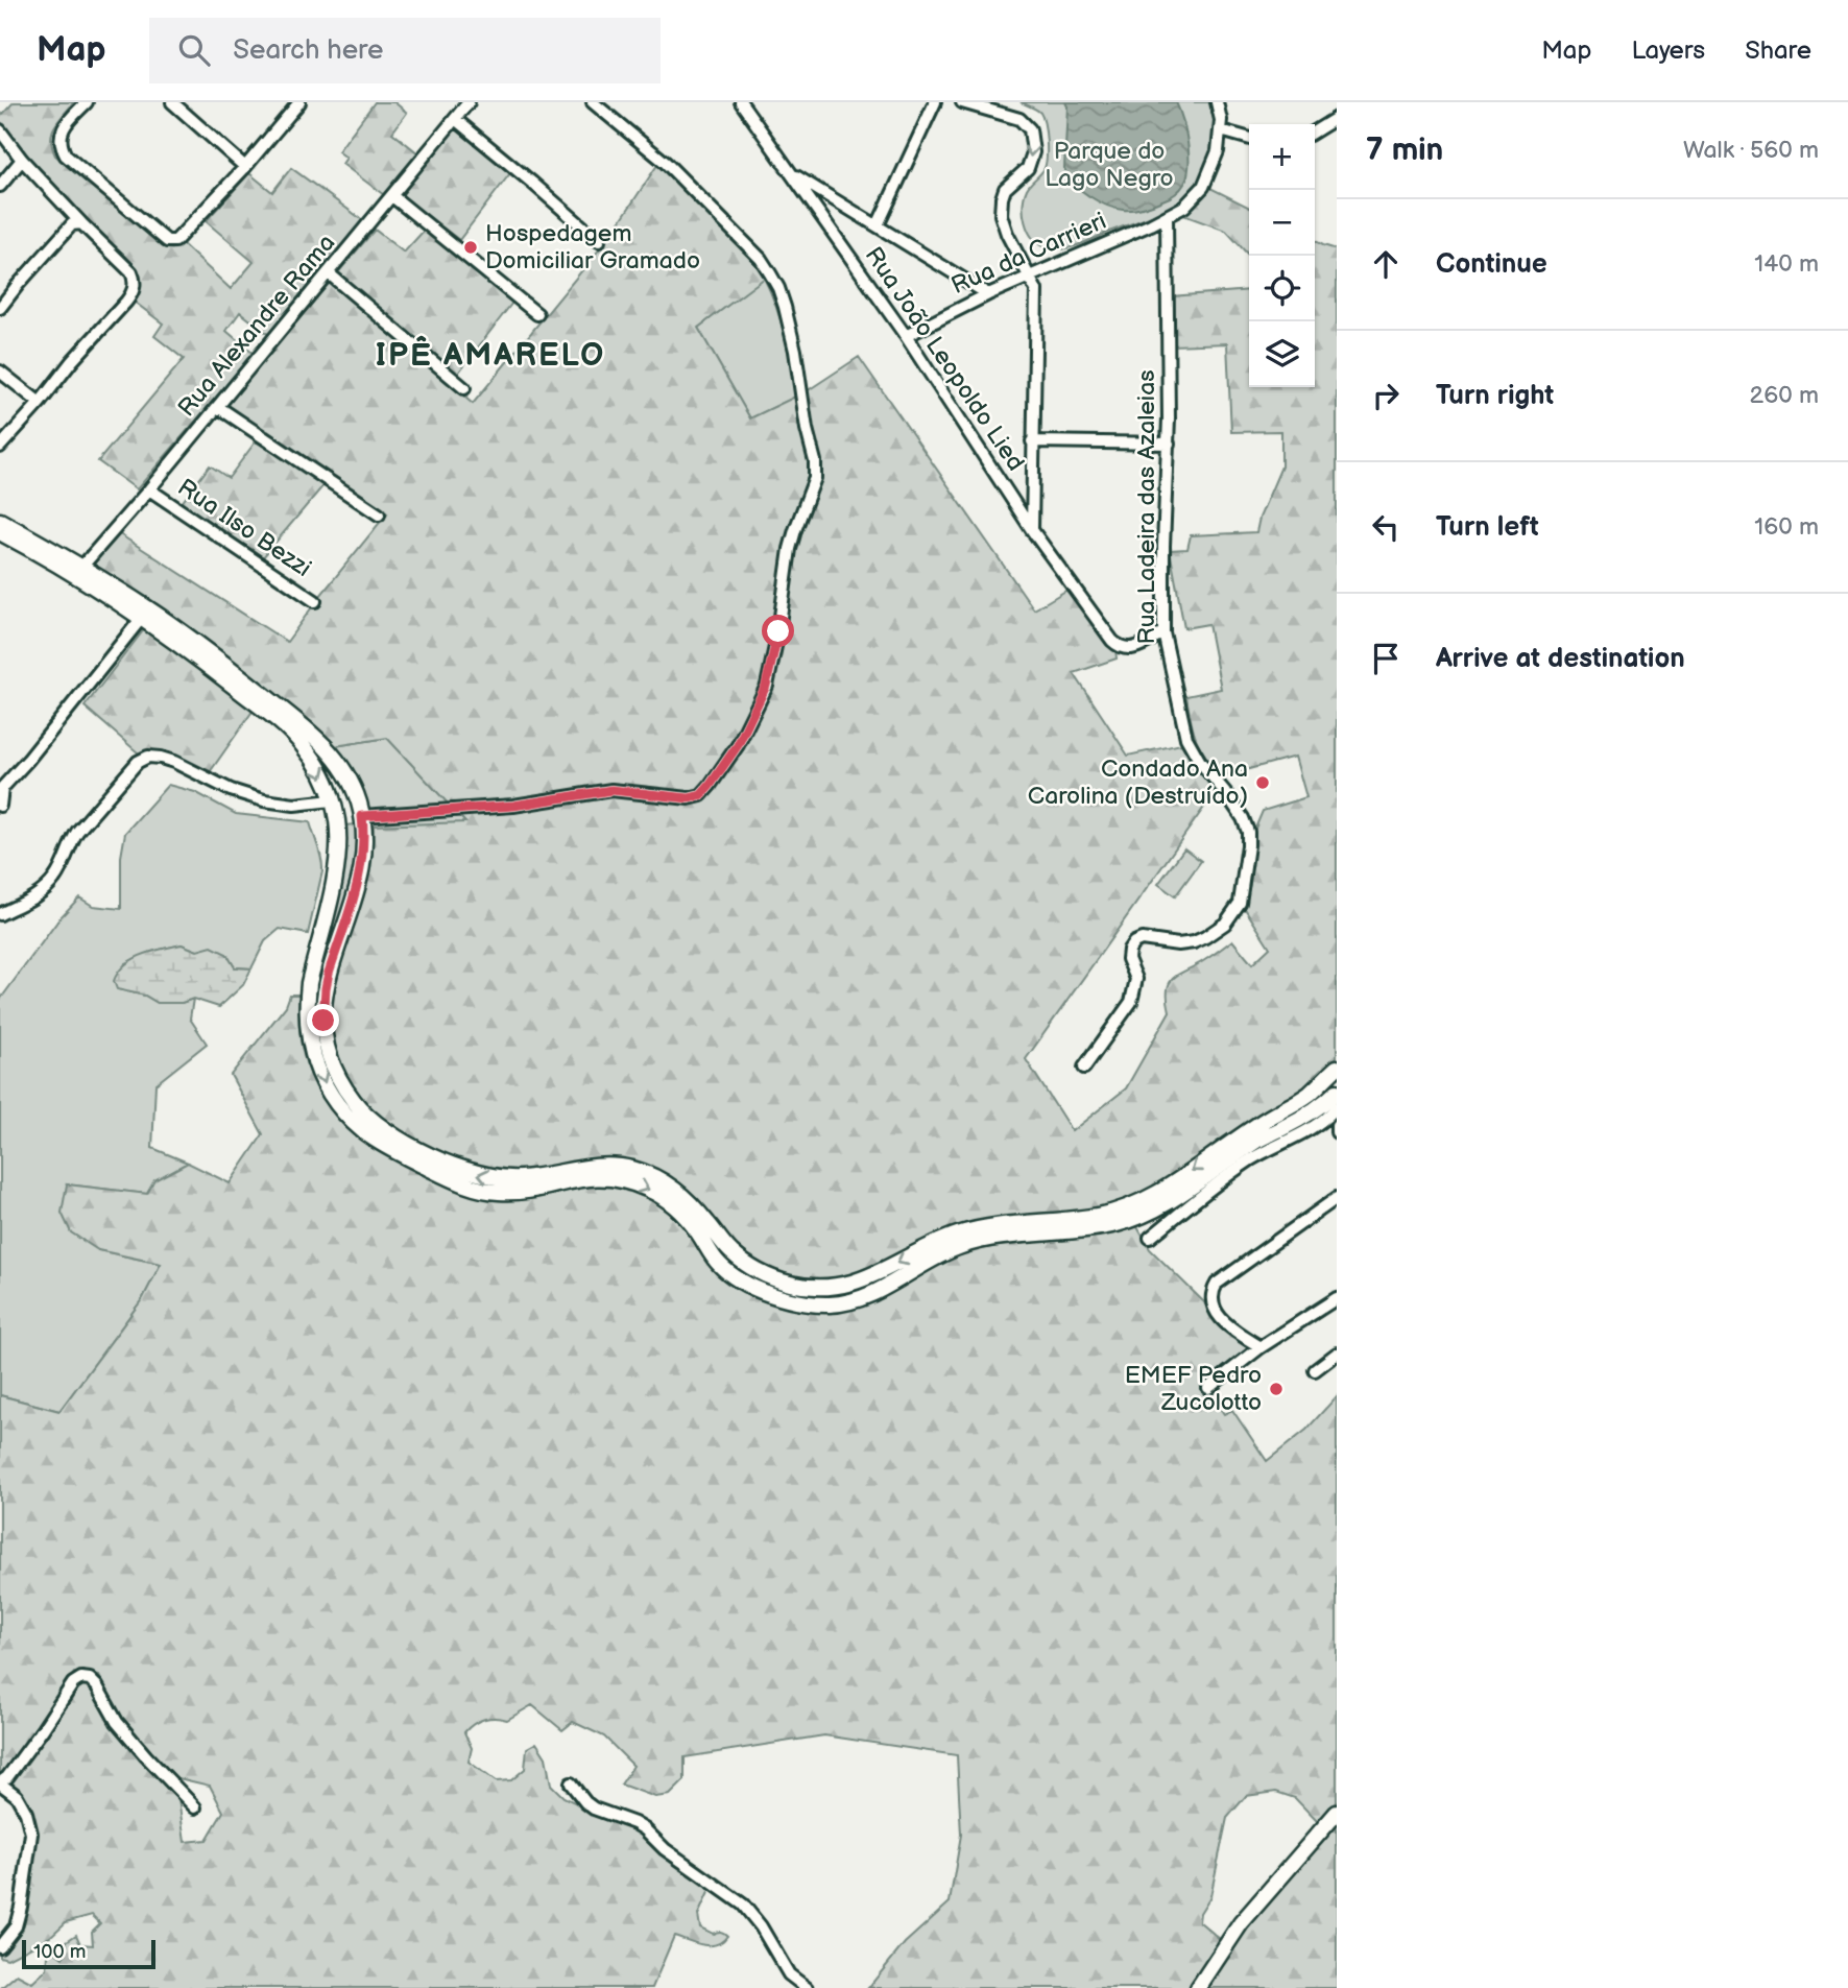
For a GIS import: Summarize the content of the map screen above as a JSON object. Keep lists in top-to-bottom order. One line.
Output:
{"streets":{"street":["Rua da Carrieri","Rua Alexandre Rama","Rua João Leopoldo Lied","Rua Ladeira das Azaleias","Rua Ilso Bezzi"]},"crossings":[["Rua da Carrieri","Rua João Leopoldo Lied"],["Rua da Carrieri","Rua Ladeira das Azaleias"],["Rua Alexandre Rama","Rua Ilso Bezzi"],["Rua João Leopoldo Lied","Rua Ladeira das Azaleias"]],"districts":["IPÊ AMARELO"],"parks":["Parque do Lago Negro"],"places":["Hospedagem Domiciliar Gramado","Condado Ana Carolina (Destruído)","EMEF Pedro Zucolotto"],"scale_bar":"100 m","page":{"header":"Map","search":"Search here","nav":["Map","Layers","Share"],"heading":["7 min","Walk · 560 m"],"map_buttons":["+","−"],"list":[["Continue","140 m"],["Turn right","260 m"],["Turn left","160 m"],"Arrive at destination"],"scale":"100 m"}}
